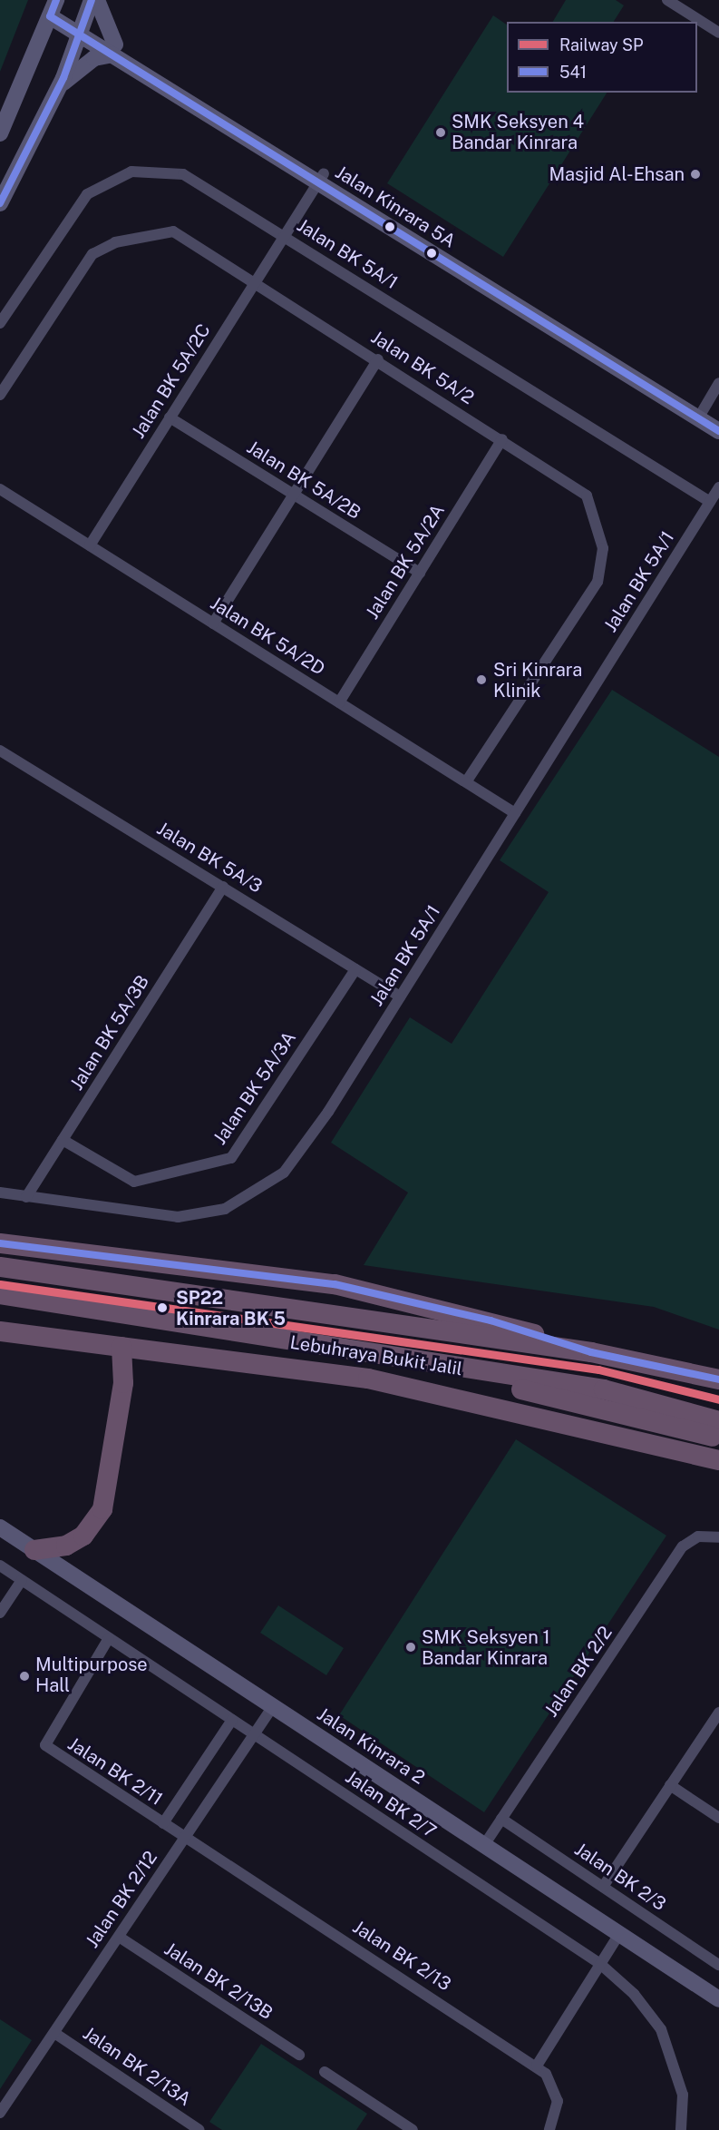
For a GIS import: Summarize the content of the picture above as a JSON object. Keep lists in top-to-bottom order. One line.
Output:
{"streets":{"highway":["Lebuhraya Bukit Jalil"],"street":["Jalan Kinrara 5A","Jalan BK 5A/1","Jalan BK 5A/2","Jalan BK 5A/2C","Jalan BK 5A/2B","Jalan BK 5A/2A","Jalan BK 5A/2D","Jalan BK 5A/3","Jalan BK 5A/3B","Jalan BK 5A/3A","Jalan BK 2/2","Jalan Kinrara 2","Jalan BK 2/11","Jalan BK 2/7","Jalan BK 2/3","Jalan BK 2/12","Jalan BK 2/13","Jalan BK 2/13B","Jalan BK 2/13A"]},"crossings":[["Jalan Kinrara 5A","Jalan BK 5A/2C"],["Jalan BK 5A/1","Jalan BK 5A/2C"],["Jalan BK 5A/1","Jalan BK 5A/2D"],["Jalan BK 5A/1","Jalan BK 5A/3"],["Jalan BK 5A/1","Jalan BK 5A/3B"],["Jalan BK 5A/2","Jalan BK 5A/2C"],["Jalan BK 5A/2","Jalan BK 5A/2A"],["Jalan BK 5A/2","Jalan BK 5A/2D"],["Jalan BK 5A/2C","Jalan BK 5A/2B"],["Jalan BK 5A/2C","Jalan BK 5A/2D"],["Jalan BK 5A/2B","Jalan BK 5A/2A"],["Jalan BK 5A/2A","Jalan BK 5A/2D"],["Jalan BK 5A/3","Jalan BK 5A/3B"],["Jalan BK 5A/3","Jalan BK 5A/3A"],["Jalan BK 5A/3B","Jalan BK 5A/3A"],["Jalan BK 2/2","Jalan Kinrara 2"],["Jalan BK 2/2","Jalan BK 2/3"],["Jalan Kinrara 2","Jalan BK 2/12"],["Jalan BK 2/11","Jalan BK 2/7"],["Jalan BK 2/11","Jalan BK 2/12"],["Jalan BK 2/11","Jalan BK 2/13"],["Jalan BK 2/7","Jalan BK 2/12"],["Jalan BK 2/12","Jalan BK 2/13"],["Jalan BK 2/12","Jalan BK 2/13B"],["Jalan BK 2/12","Jalan BK 2/13A"]],"places":["SMK Seksyen 4 Bandar Kinrara","Masjid Al-Ehsan","Sri Kinrara Klinik","SP22 Kinrara BK 5","SMK Seksyen 1 Bandar Kinrara","Multipurpose Hall"],"lines":["transit line 541","rail line SP"],"legend":["Railway SP","541"]}
